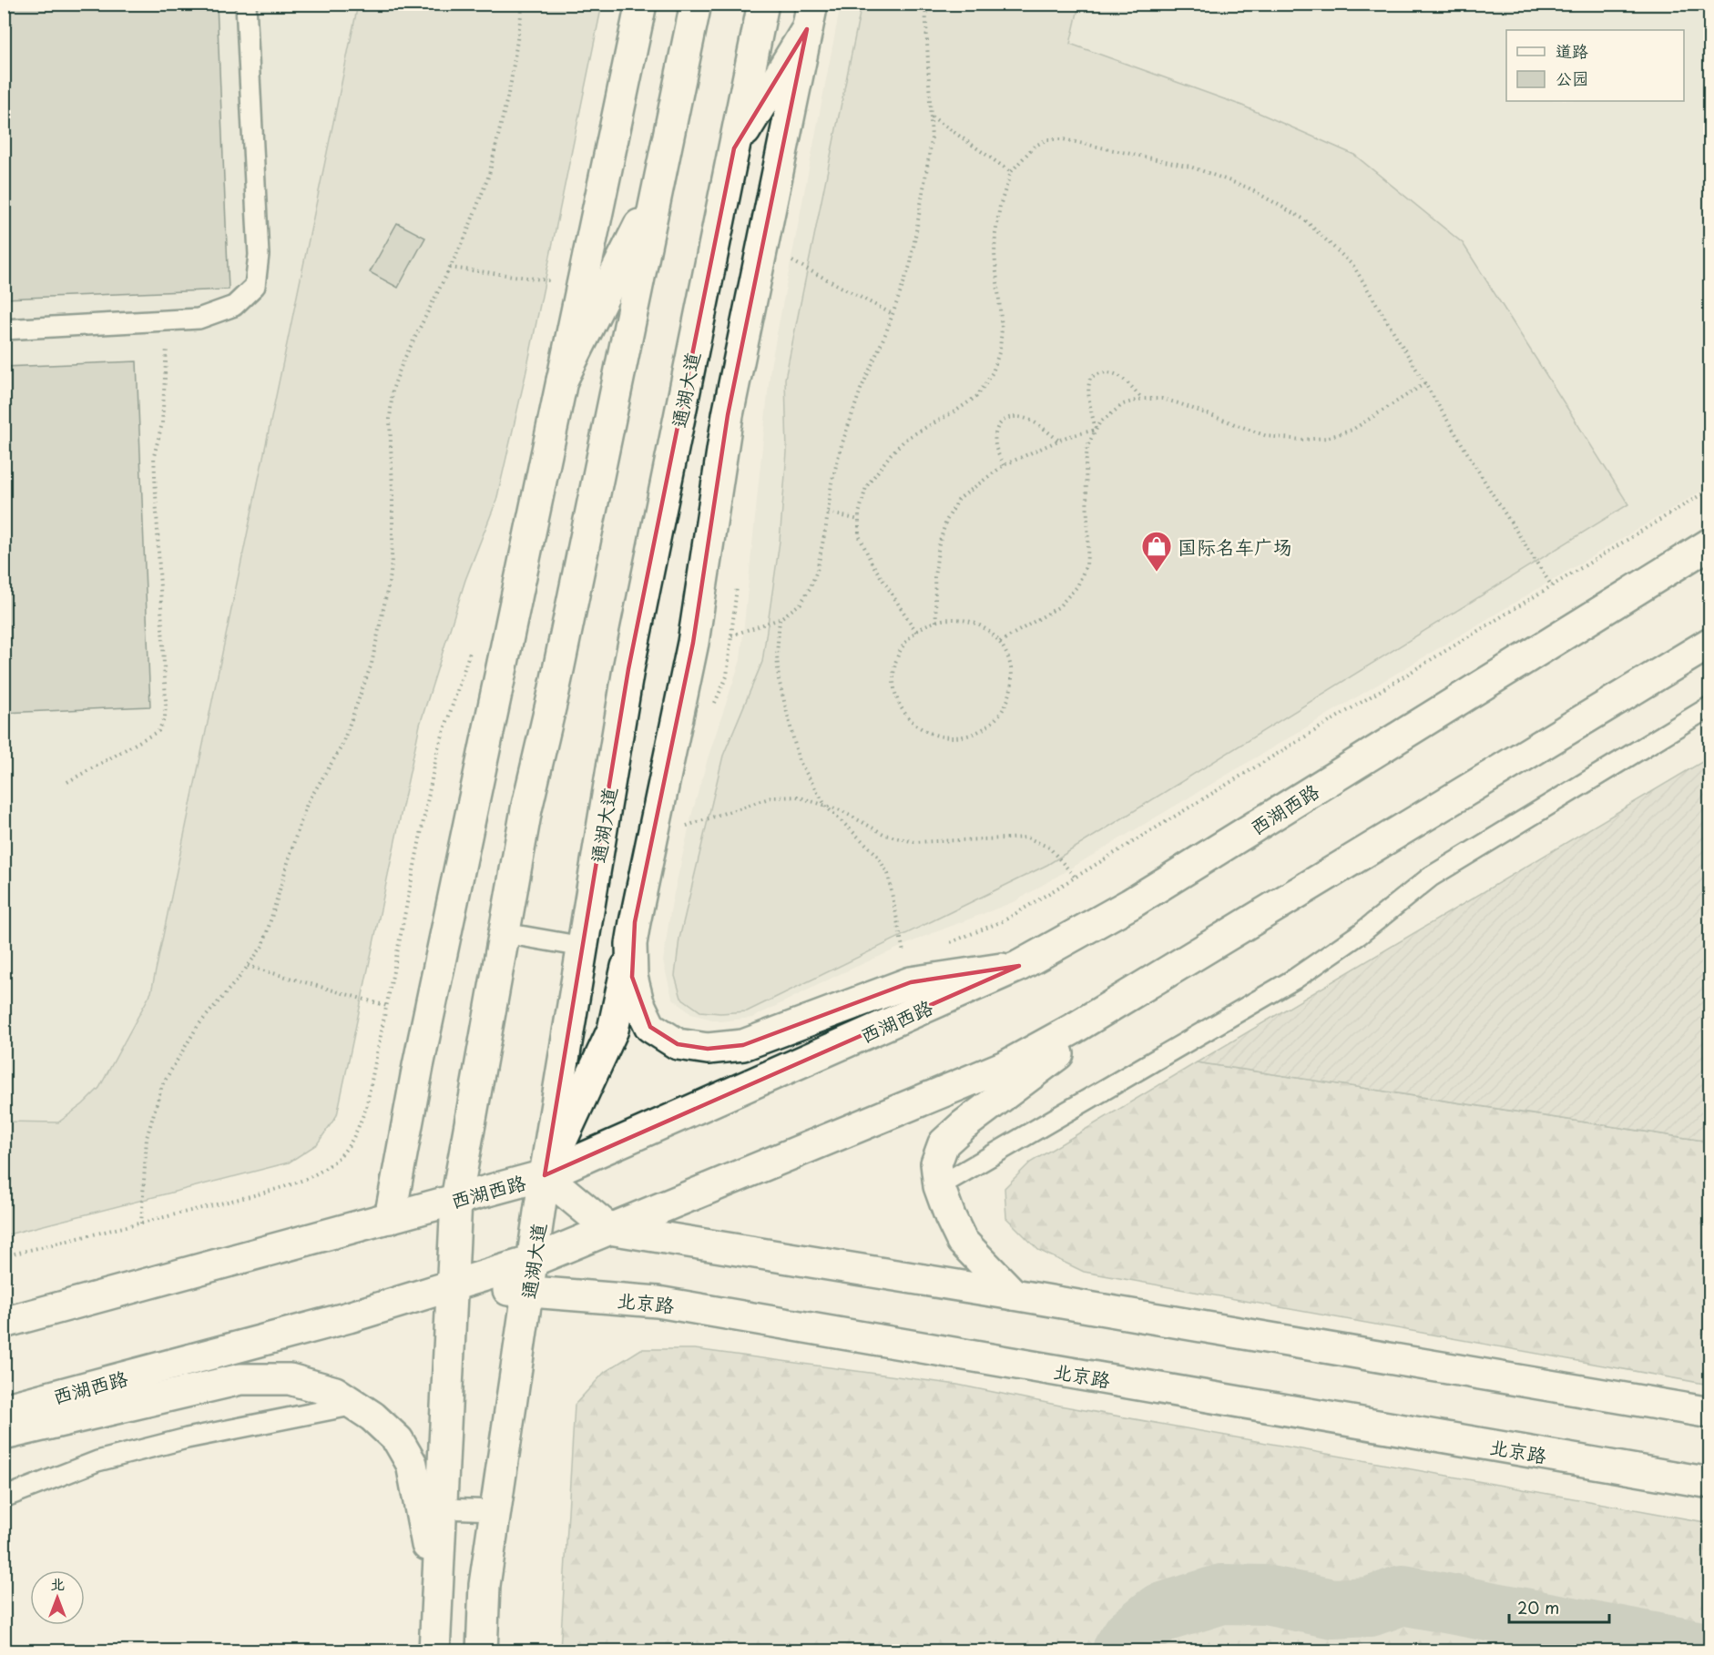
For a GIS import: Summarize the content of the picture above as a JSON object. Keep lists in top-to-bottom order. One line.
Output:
{"streets":{"main road":["通湖大道","西湖西路","北京路"]},"crossings":[["通湖大道","西湖西路"],["通湖大道","北京路"],["西湖西路","北京路"]],"places":{"shop":["国际名车广场"]},"legend":["道路","公园"],"scale_bar":"20 m","north":"top"}
